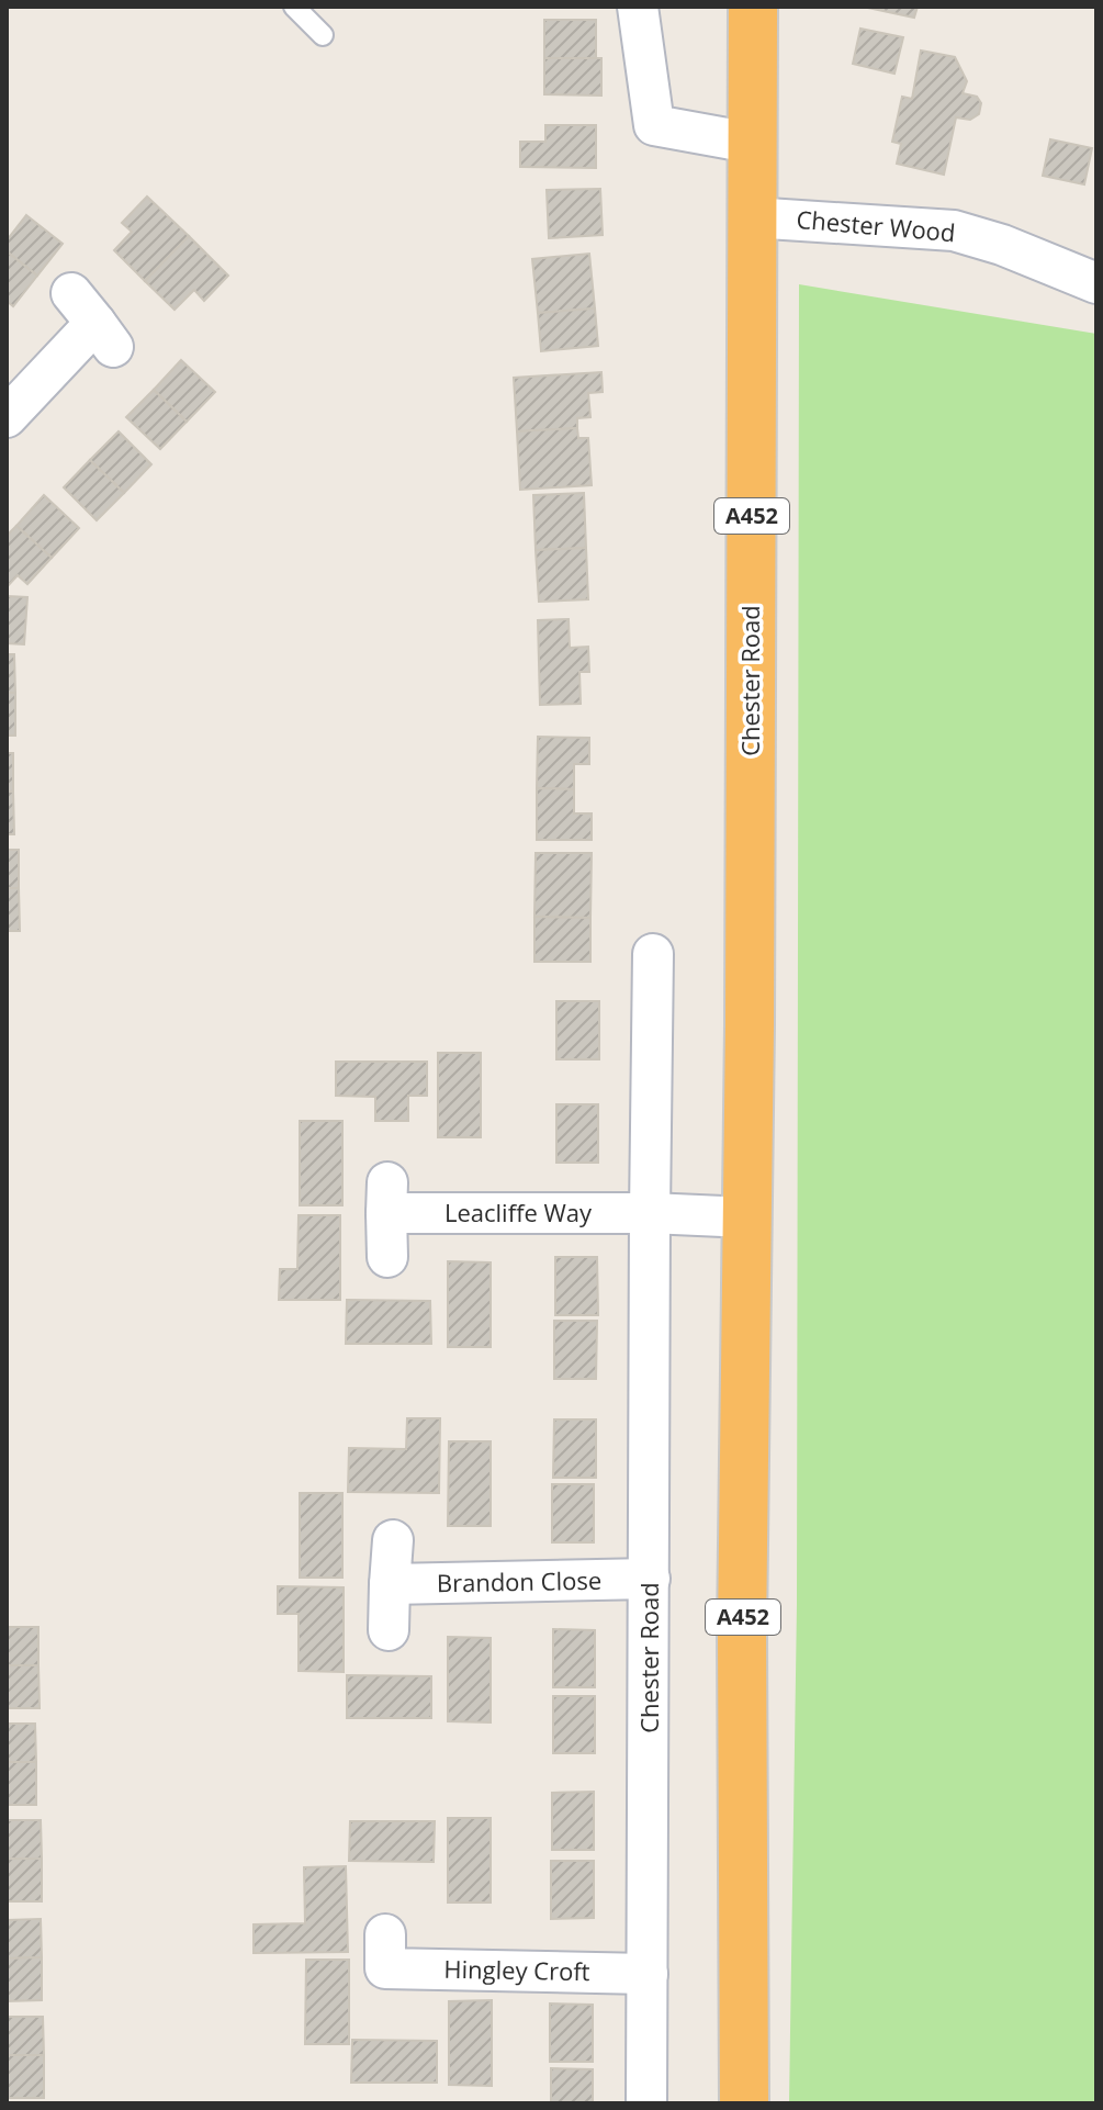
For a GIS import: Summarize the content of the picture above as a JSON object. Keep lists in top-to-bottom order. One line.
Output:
{"streets":{"highway":["A452","Chester Road"],"street":["Chester Wood","Leacliffe Way","Brandon Close","Hingley Croft"]},"crossings":[["Chester Wood","Chester Road"],["Chester Road","Leacliffe Way"],["Chester Road","Brandon Close"],["Chester Road","Hingley Croft"]]}
